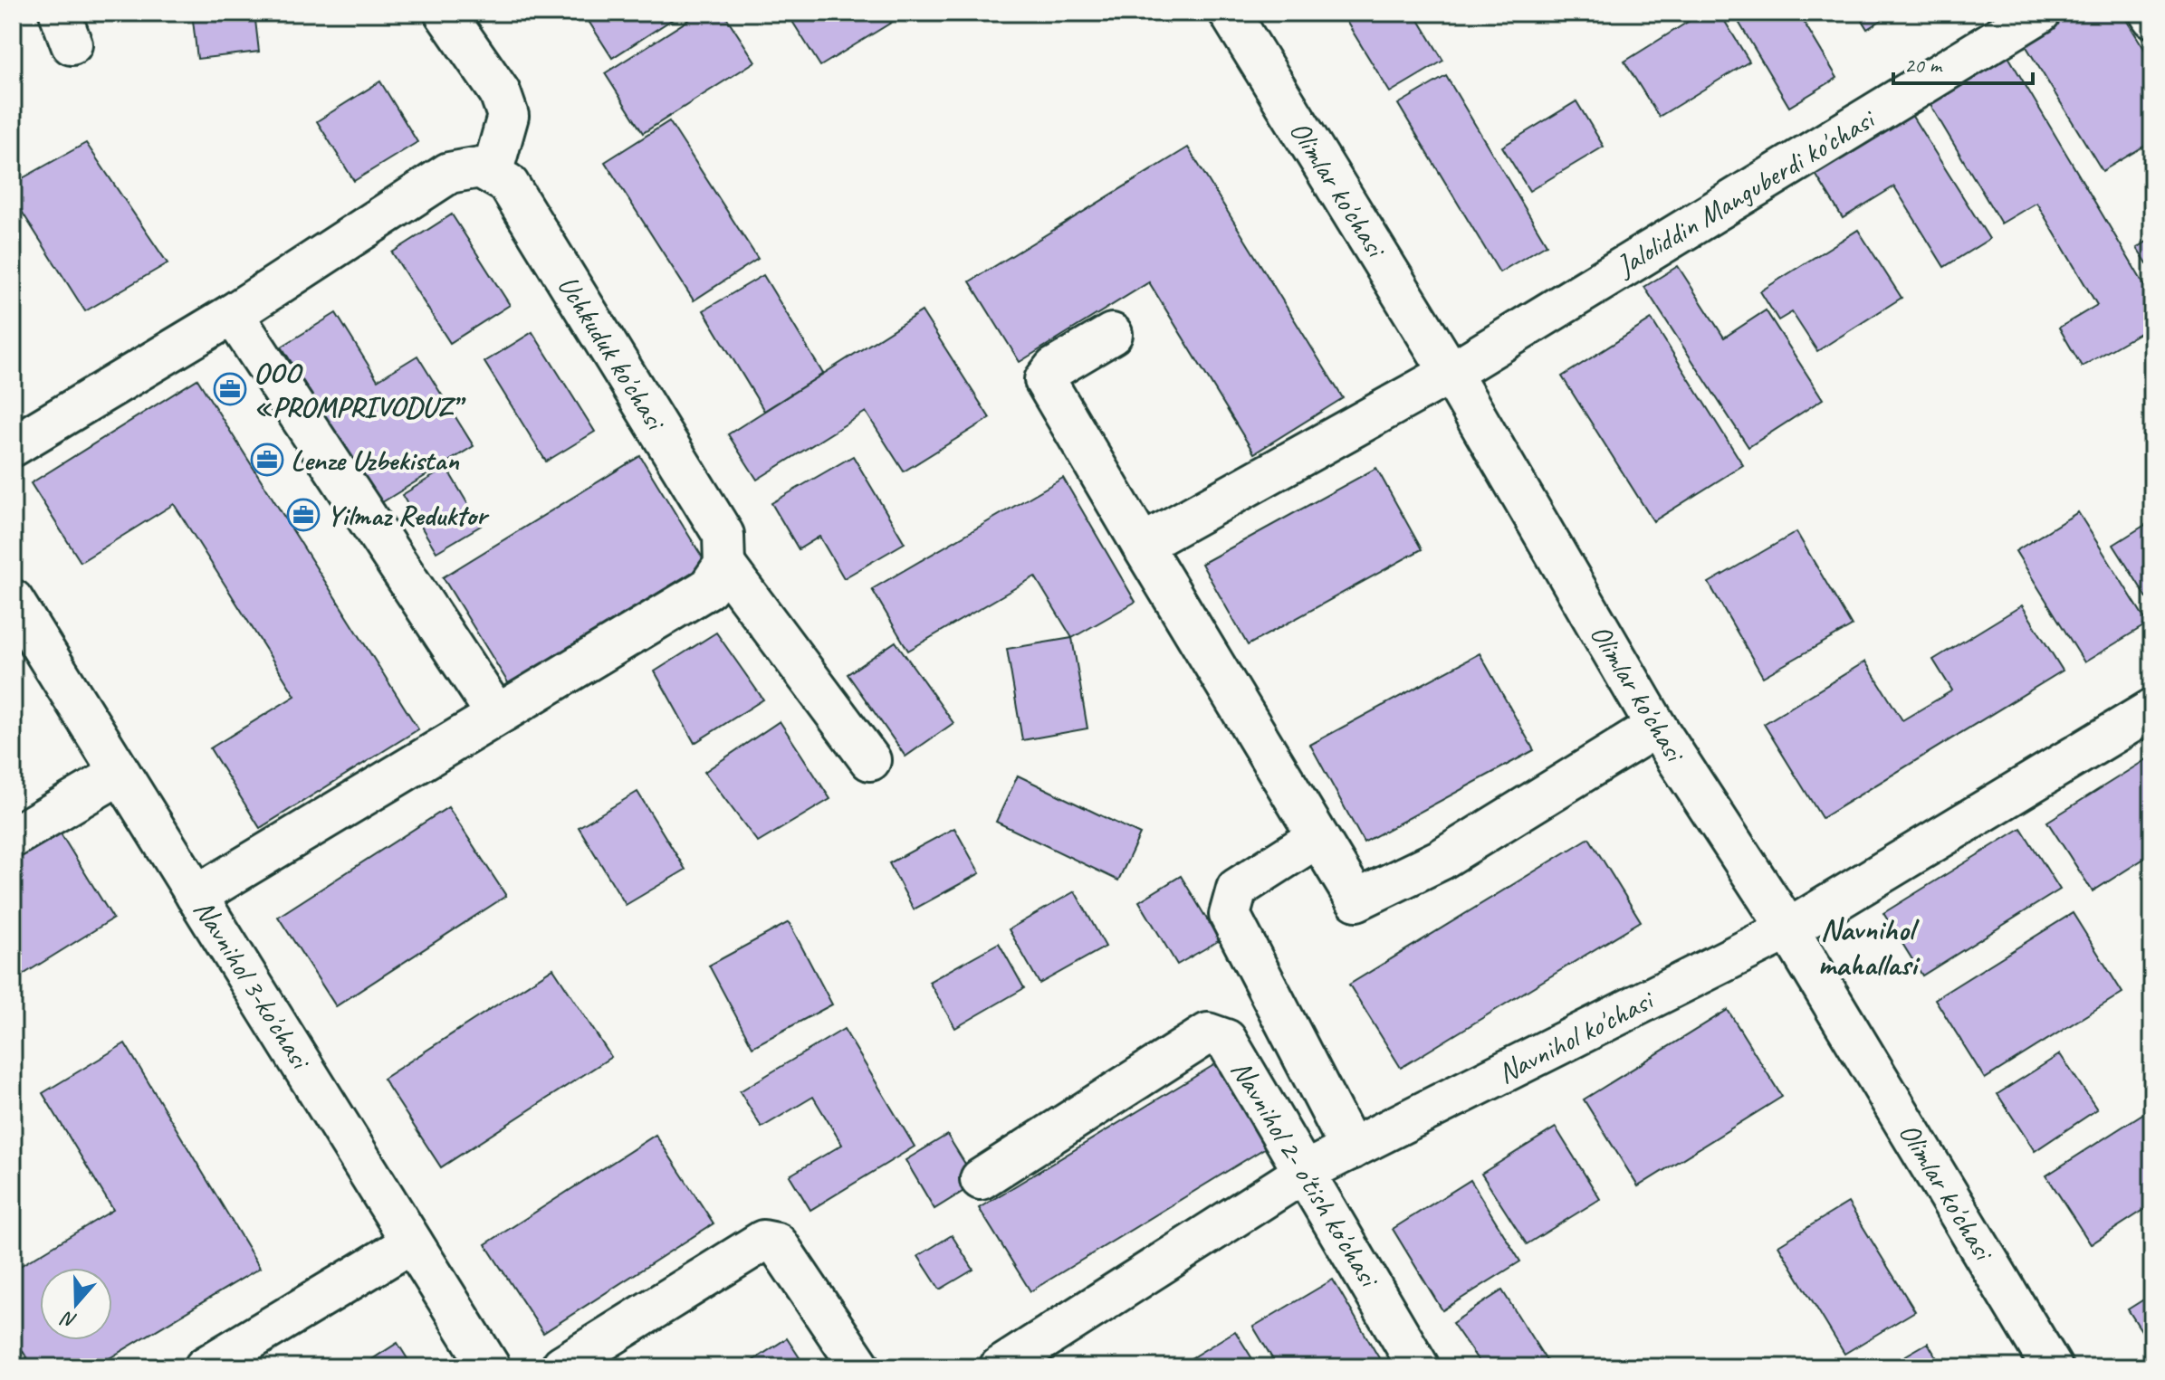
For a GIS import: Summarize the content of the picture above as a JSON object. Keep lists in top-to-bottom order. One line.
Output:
{"streets":{"street":["Olimlar ko'chasi","Jaloliddin Manguberdi ko'chasi","Uchkuduk ko'chasi","Navnihol 3-ko'chasi","Navnihol ko'chasi","Navnihol 2- o'tish ko'chasi"]},"crossings":[["Olimlar ko'chasi","Jaloliddin Manguberdi ko'chasi"],["Olimlar ko'chasi","Navnihol ko'chasi"],["Navnihol ko'chasi","Navnihol 2- o'tish ko'chasi"]],"districts":["Navnihol mahallasi"],"places":{"office":["ООО «PROMPRIVODUZ”","Lenze Uzbekistan","Yilmaz Reduktor"]},"scale_bar":"20 m","north":"bottom"}
